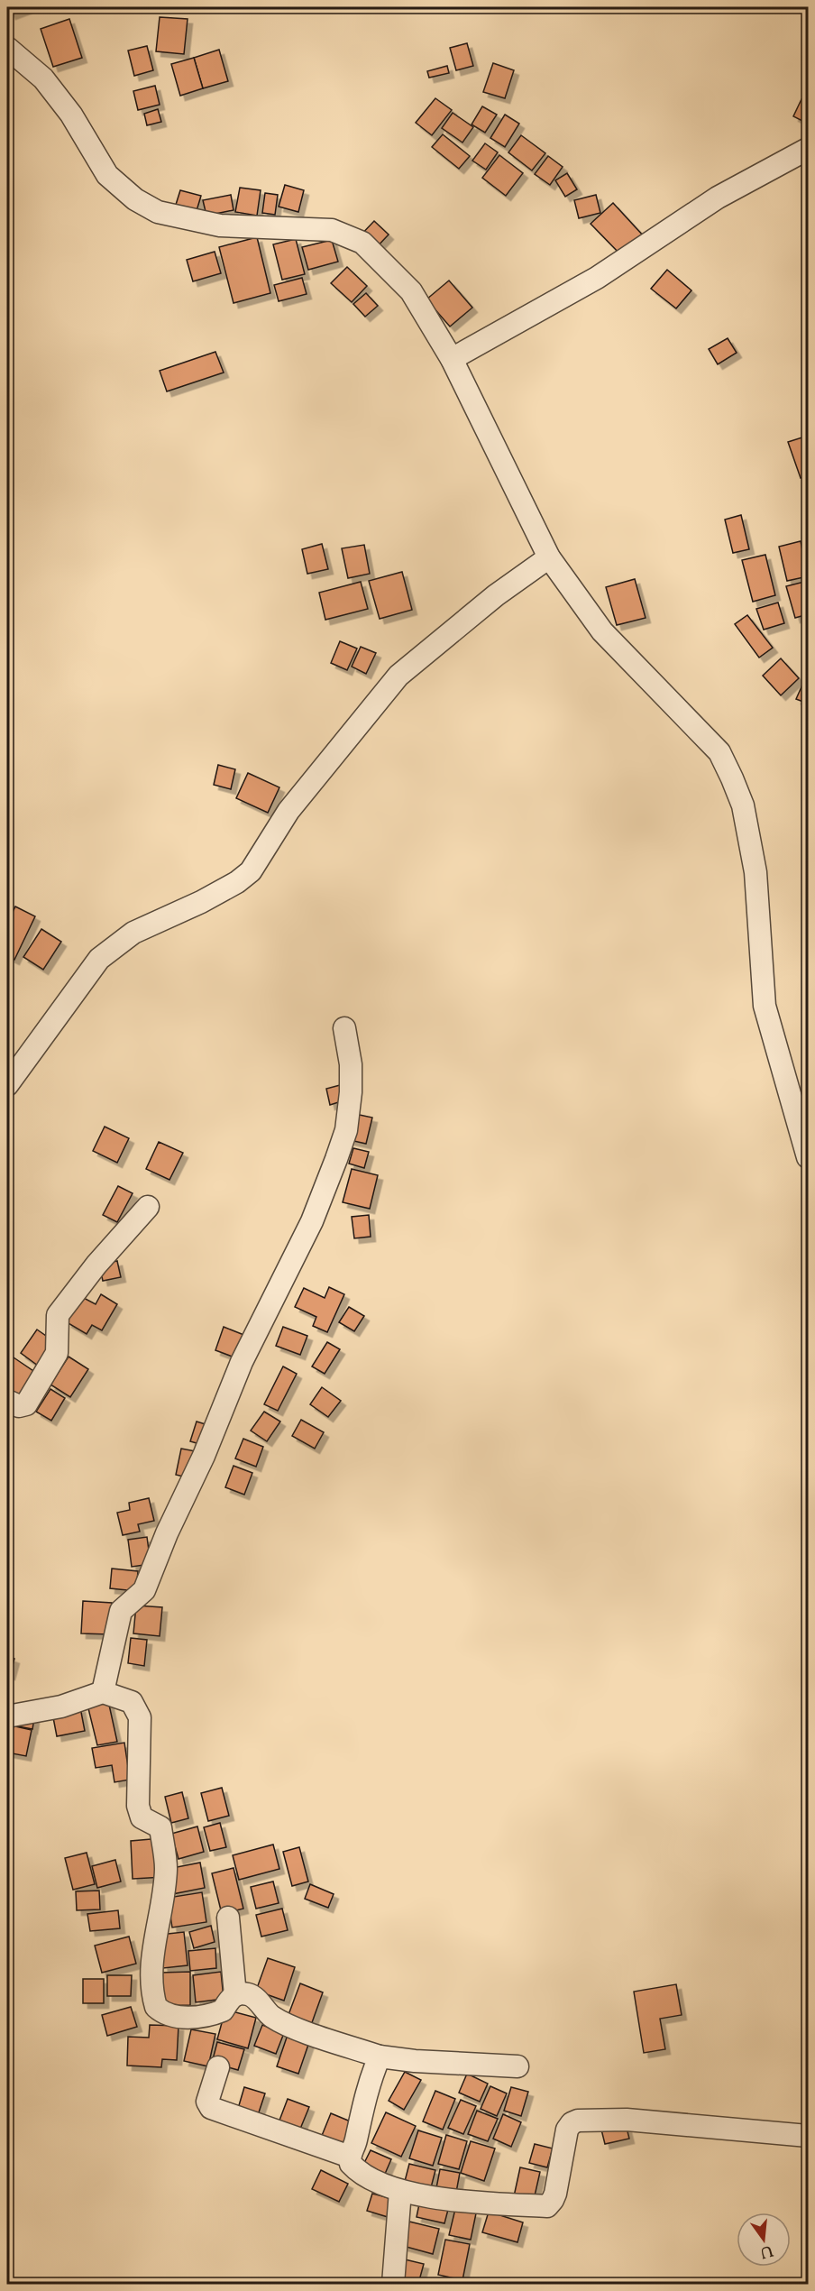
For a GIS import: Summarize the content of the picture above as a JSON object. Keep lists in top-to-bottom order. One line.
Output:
{"north":"bottom"}
